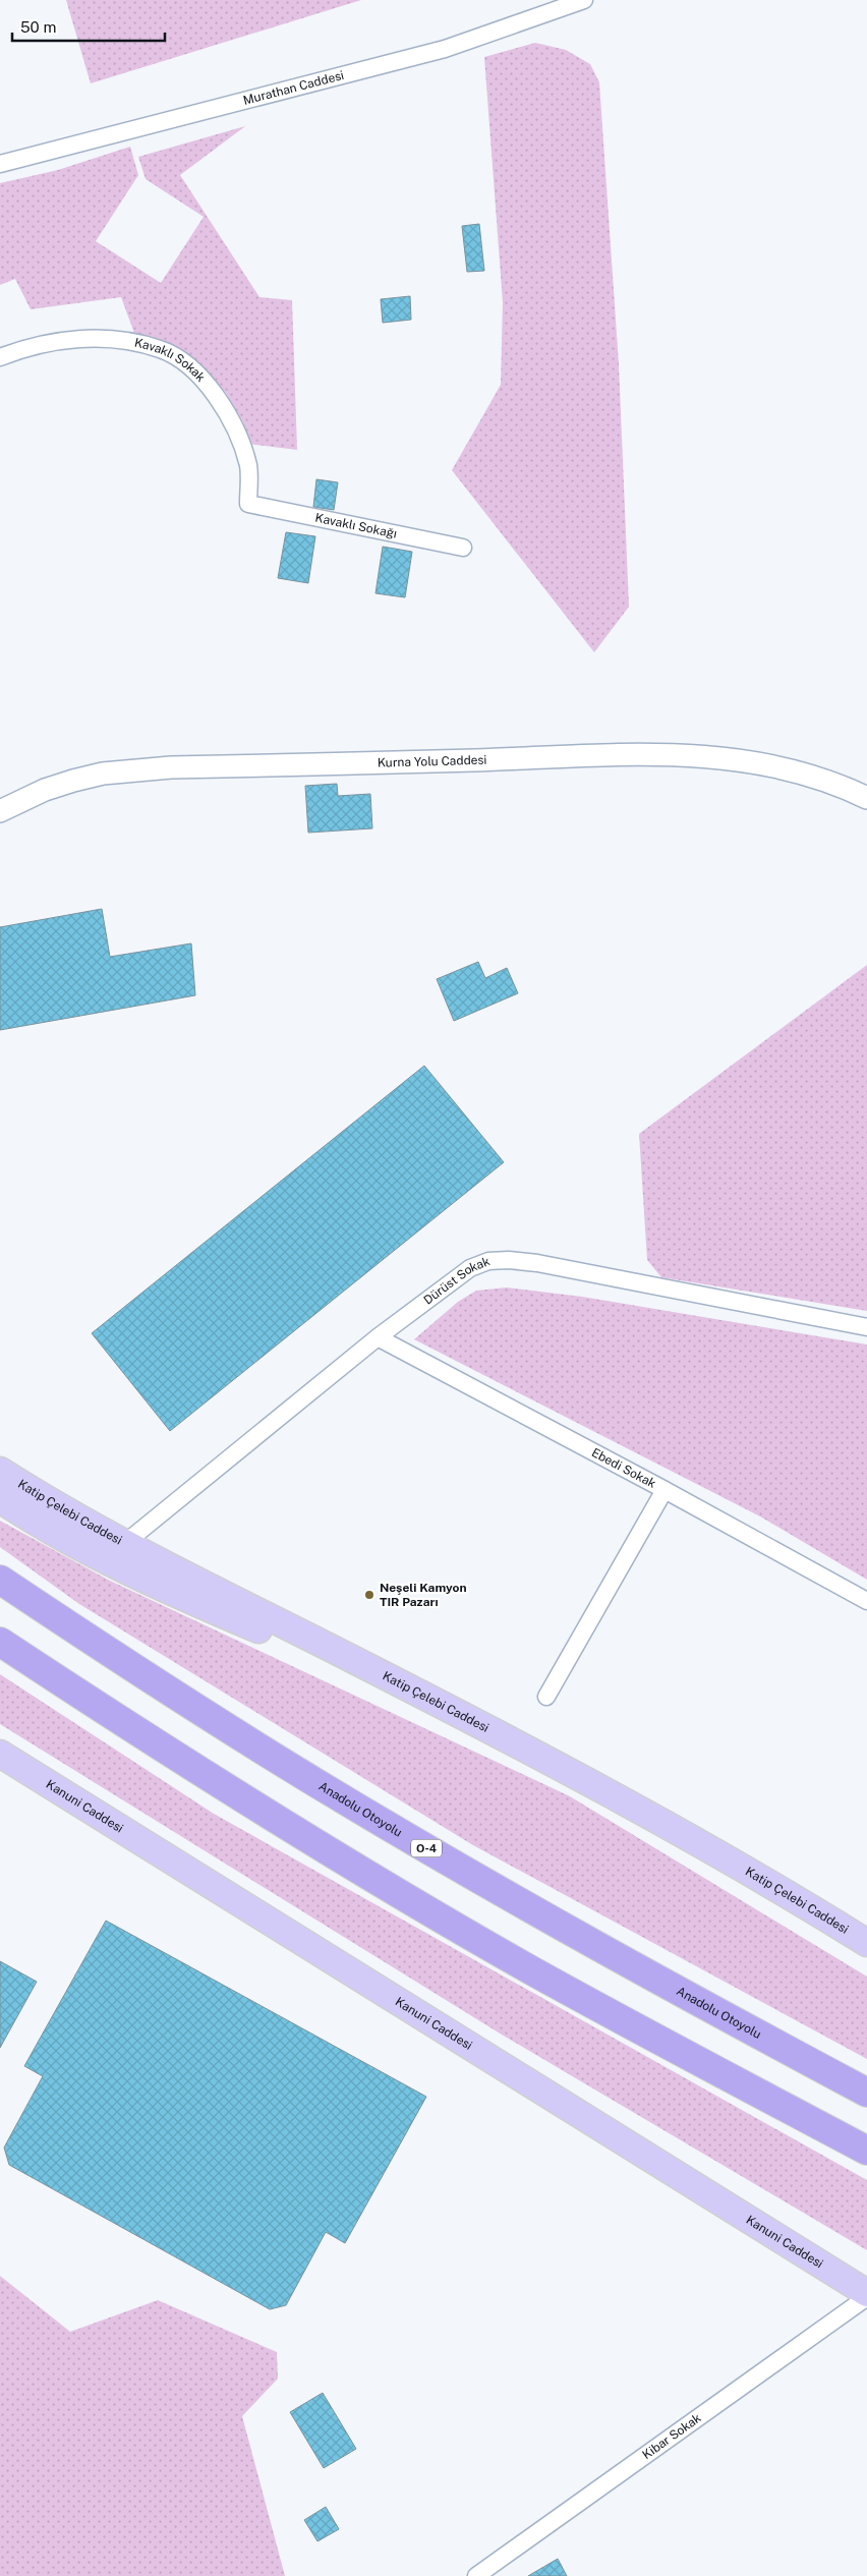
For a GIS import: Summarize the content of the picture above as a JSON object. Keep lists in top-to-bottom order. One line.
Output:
{"streets":{"highway":["Anadolu Otoyolu","O-4"],"main road":["Katip Çelebi Caddesi","Kanuni Caddesi"],"street":["Murathan Caddesi","Kavaklı Sokak","Kavaklı Sokağı","Kurna Yolu Caddesi","Dürüst Sokak","Ebedi Sokak","Kibar Sokak"]},"crossings":[["Kavaklı Sokak","Kavaklı Sokağı"],["Dürüst Sokak","Ebedi Sokak"],["Dürüst Sokak","Katip Çelebi Caddesi"]],"places":["Neşeli Kamyon TIR Pazarı"],"scale_bar":"50 m"}
